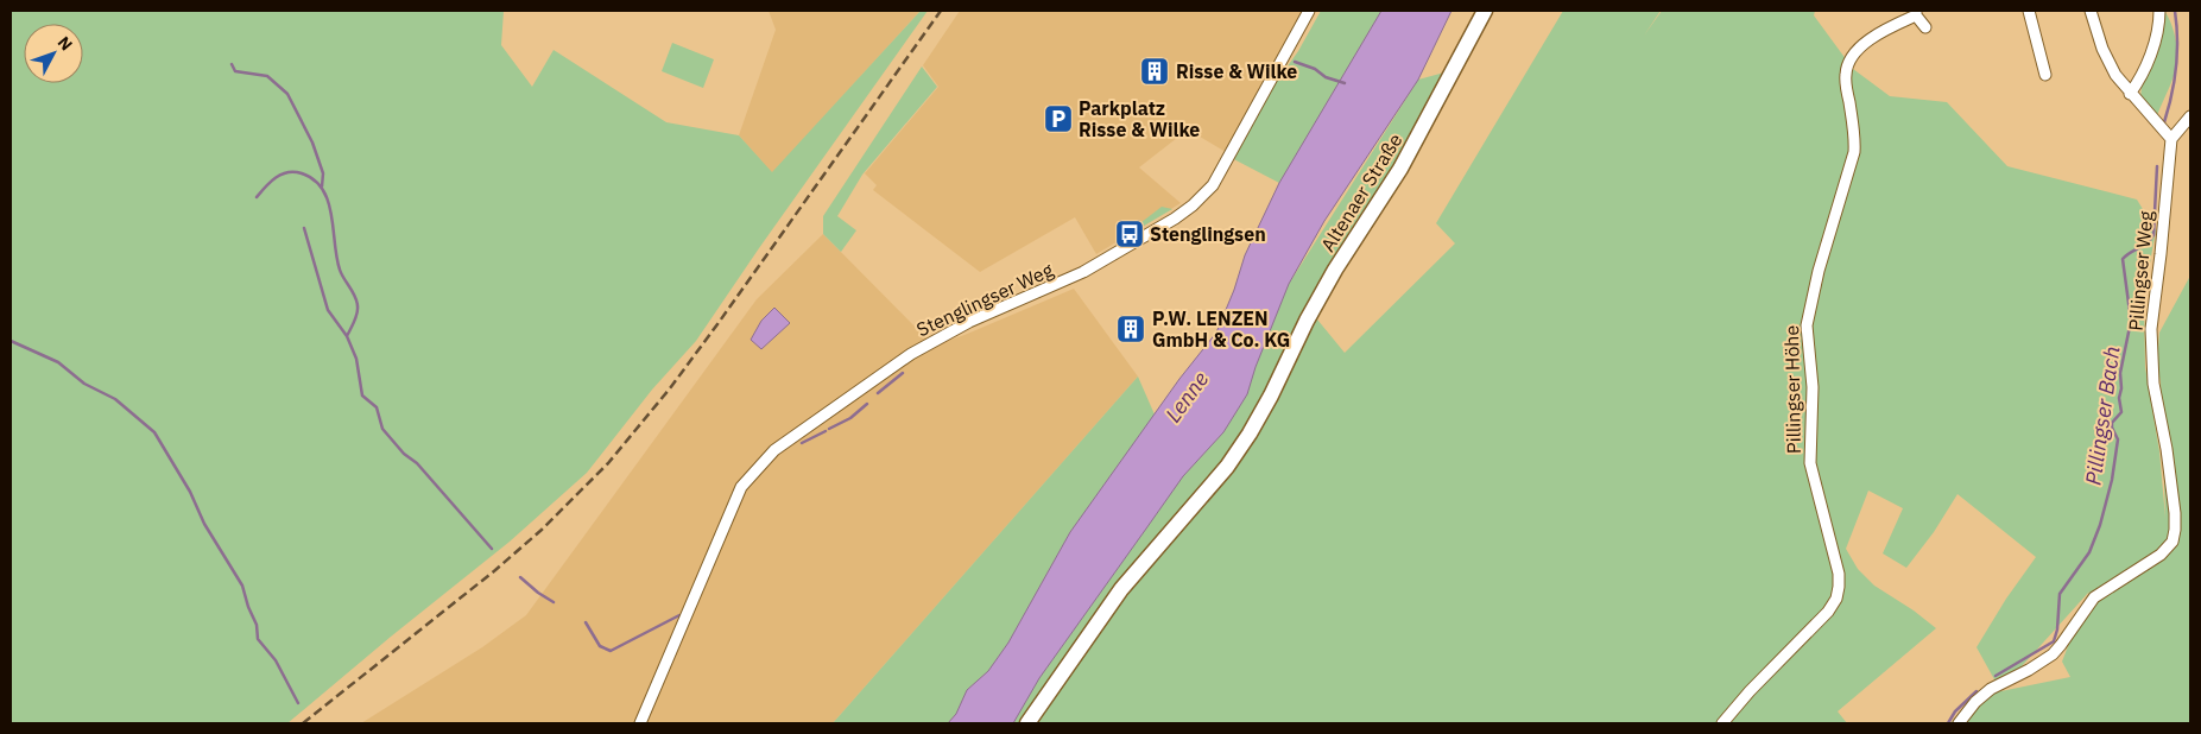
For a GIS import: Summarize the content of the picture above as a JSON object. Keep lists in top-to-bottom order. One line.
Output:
{"streets":{"main road":["Altenaer Straße"],"street":["Pillingser Weg","Stenglingser Weg","Pillingser Höhe"]},"water":["Lenne","Pillingser Bach"],"places":{"building":["Risse & Wilke","P.W. LENZEN GmbH & Co. KG"],"parking":["Parkplatz Risse & Wilke"],"bus stop":["Stenglingsen"]},"north":"top right"}
